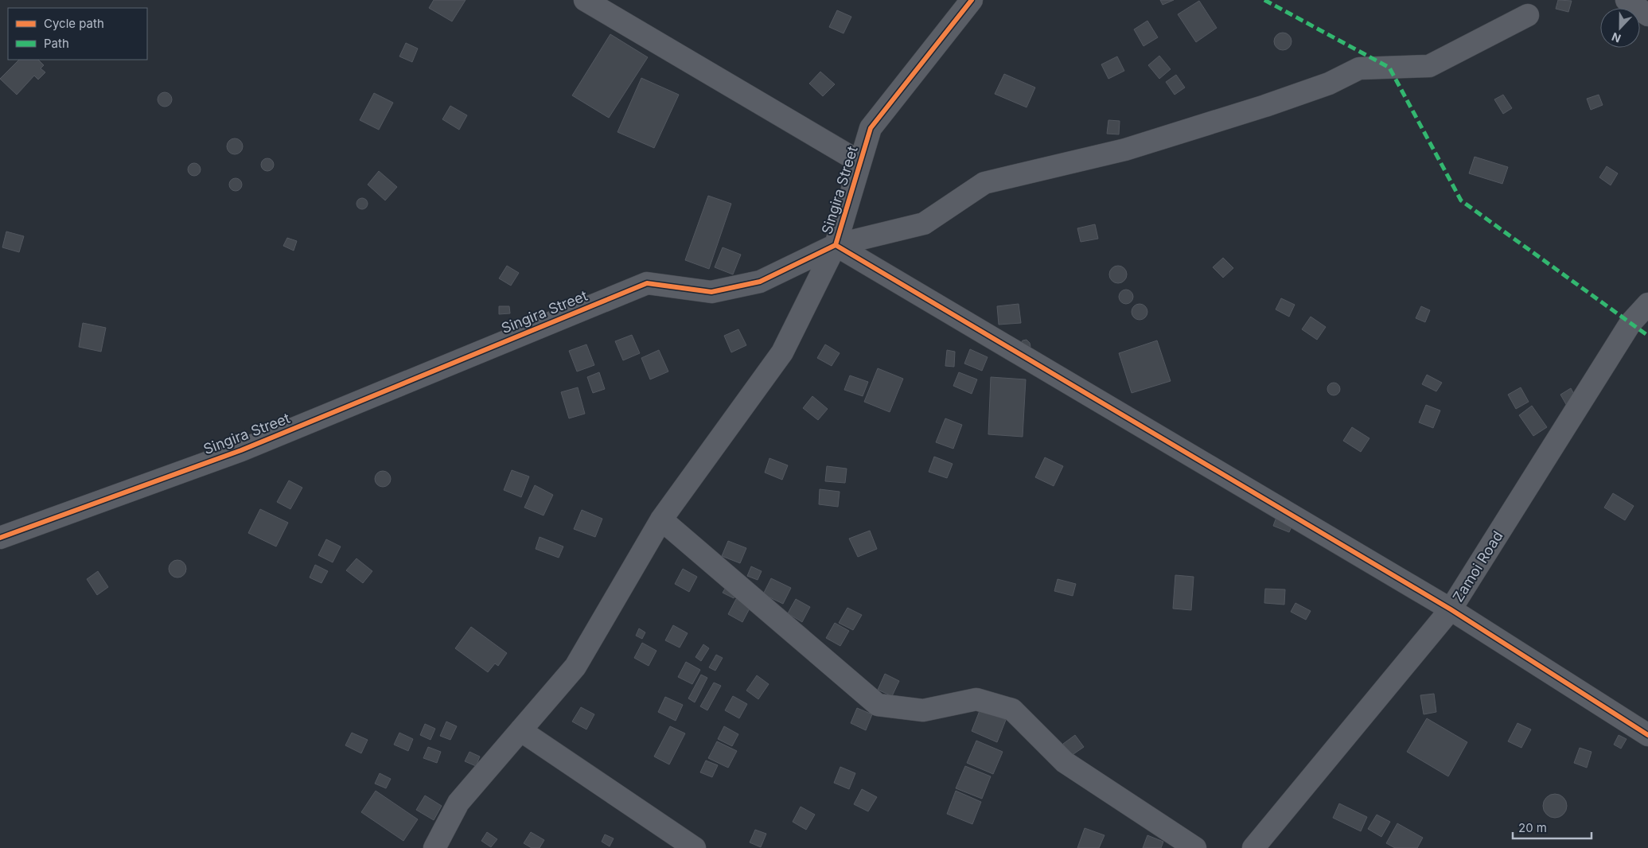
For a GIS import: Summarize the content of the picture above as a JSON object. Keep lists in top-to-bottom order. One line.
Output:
{"streets":{"street":["Singira Street","Zamoi Road"]},"legend":["Cycle path","Path"],"scale_bar":"20 m","north":"bottom"}
